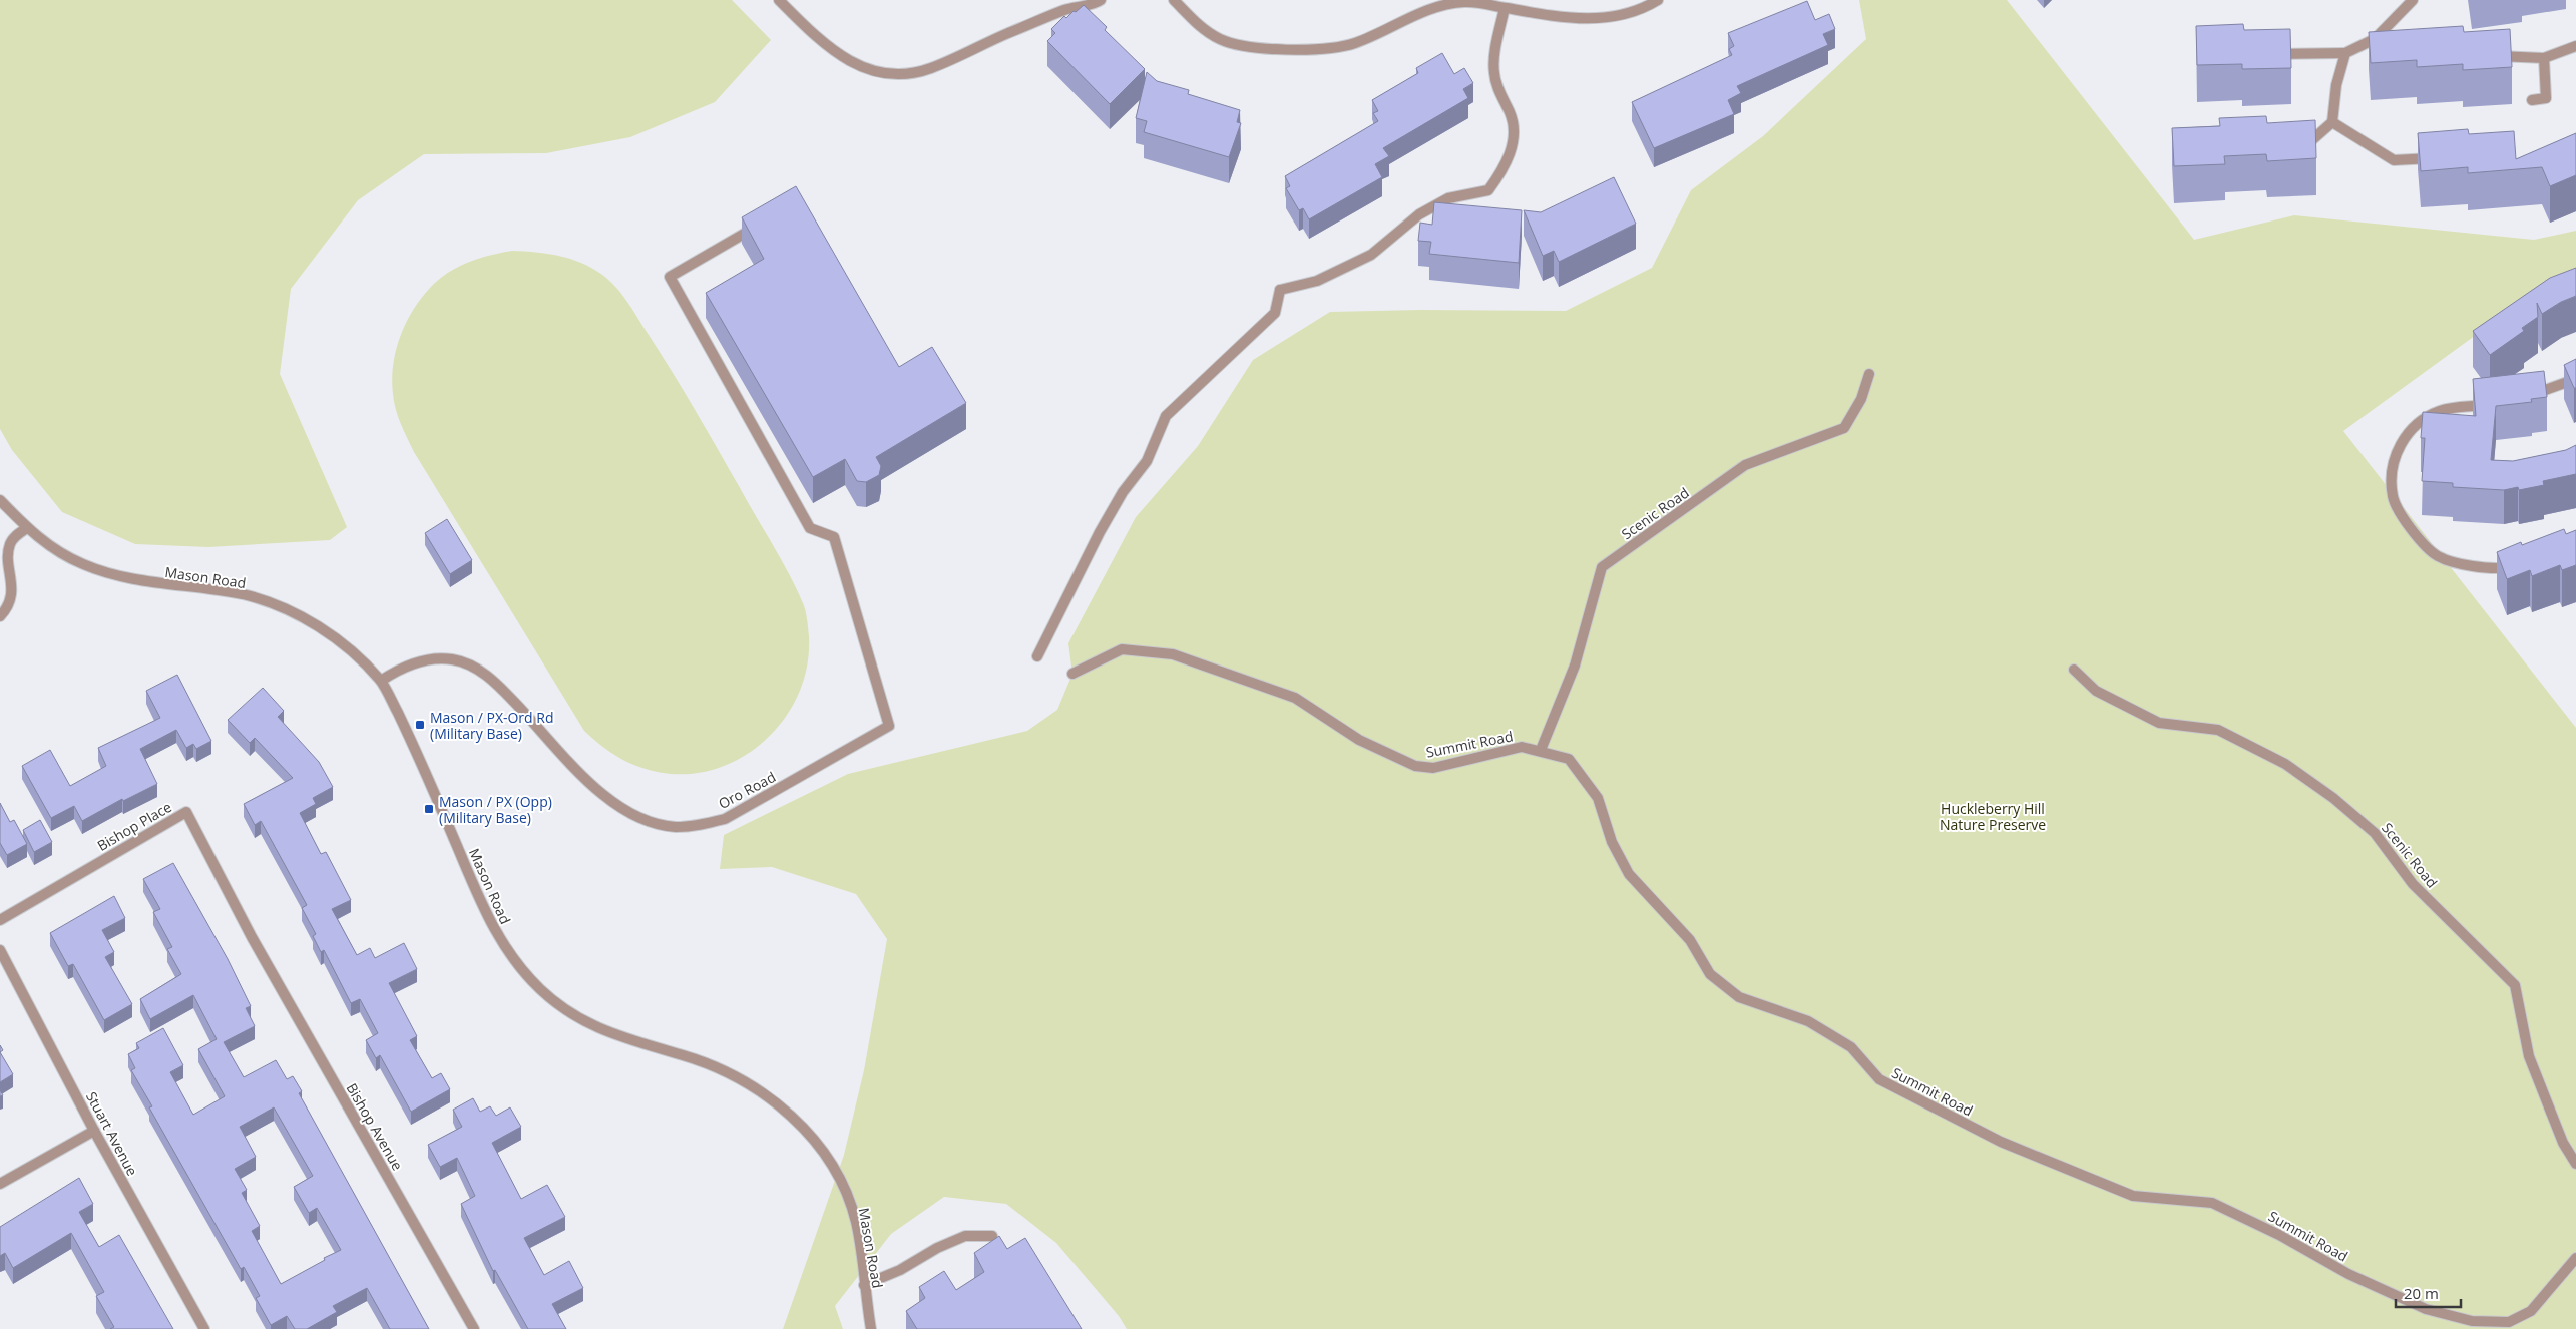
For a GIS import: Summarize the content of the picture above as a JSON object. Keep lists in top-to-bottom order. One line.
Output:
{"streets":{"street":["Scenic Road","Mason Road","Summit Road","Oro Road","Bishop Place","Bishop Avenue","Stuart Avenue"]},"crossings":[["Scenic Road","Summit Road"],["Mason Road","Oro Road"],["Bishop Place","Bishop Avenue"]],"parks":["Huckleberry Hill Nature Preserve"],"places":{"transit":["Mason / PX-Ord Rd (Military Base)","Mason / PX (Opp) (Military Base)"]},"scale_bar":"20 m"}
